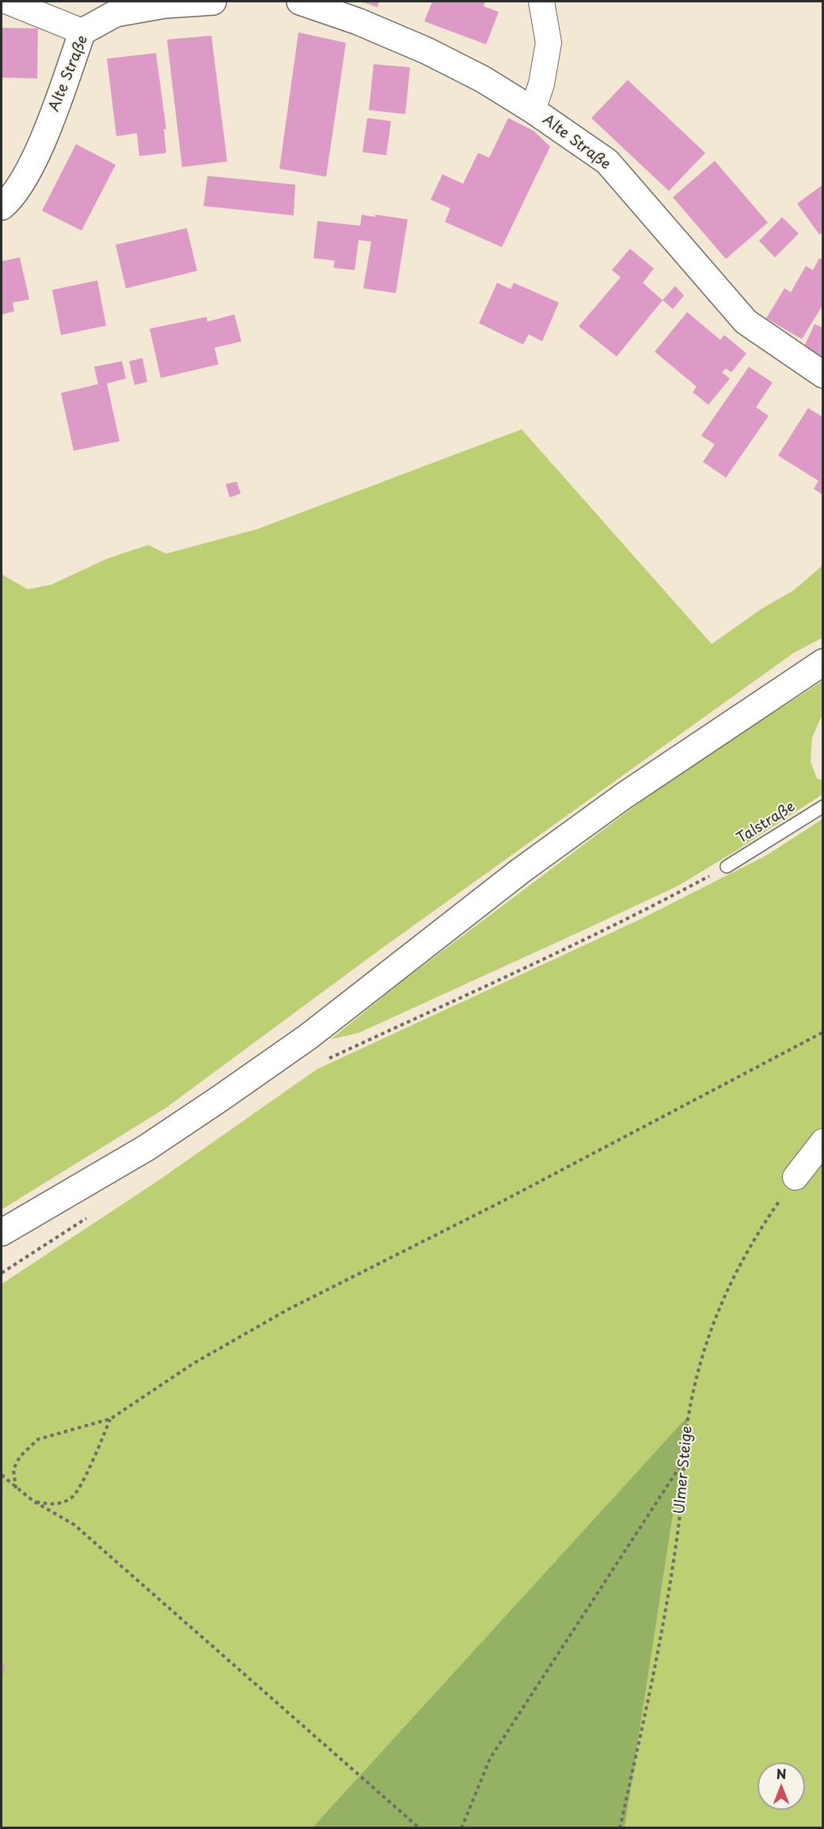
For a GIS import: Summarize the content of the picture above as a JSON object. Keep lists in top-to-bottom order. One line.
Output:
{"streets":{"street":["Alte Straße"],"lane":["Talstraße"],"path":["Ulmer Steige"]},"north":"top"}
